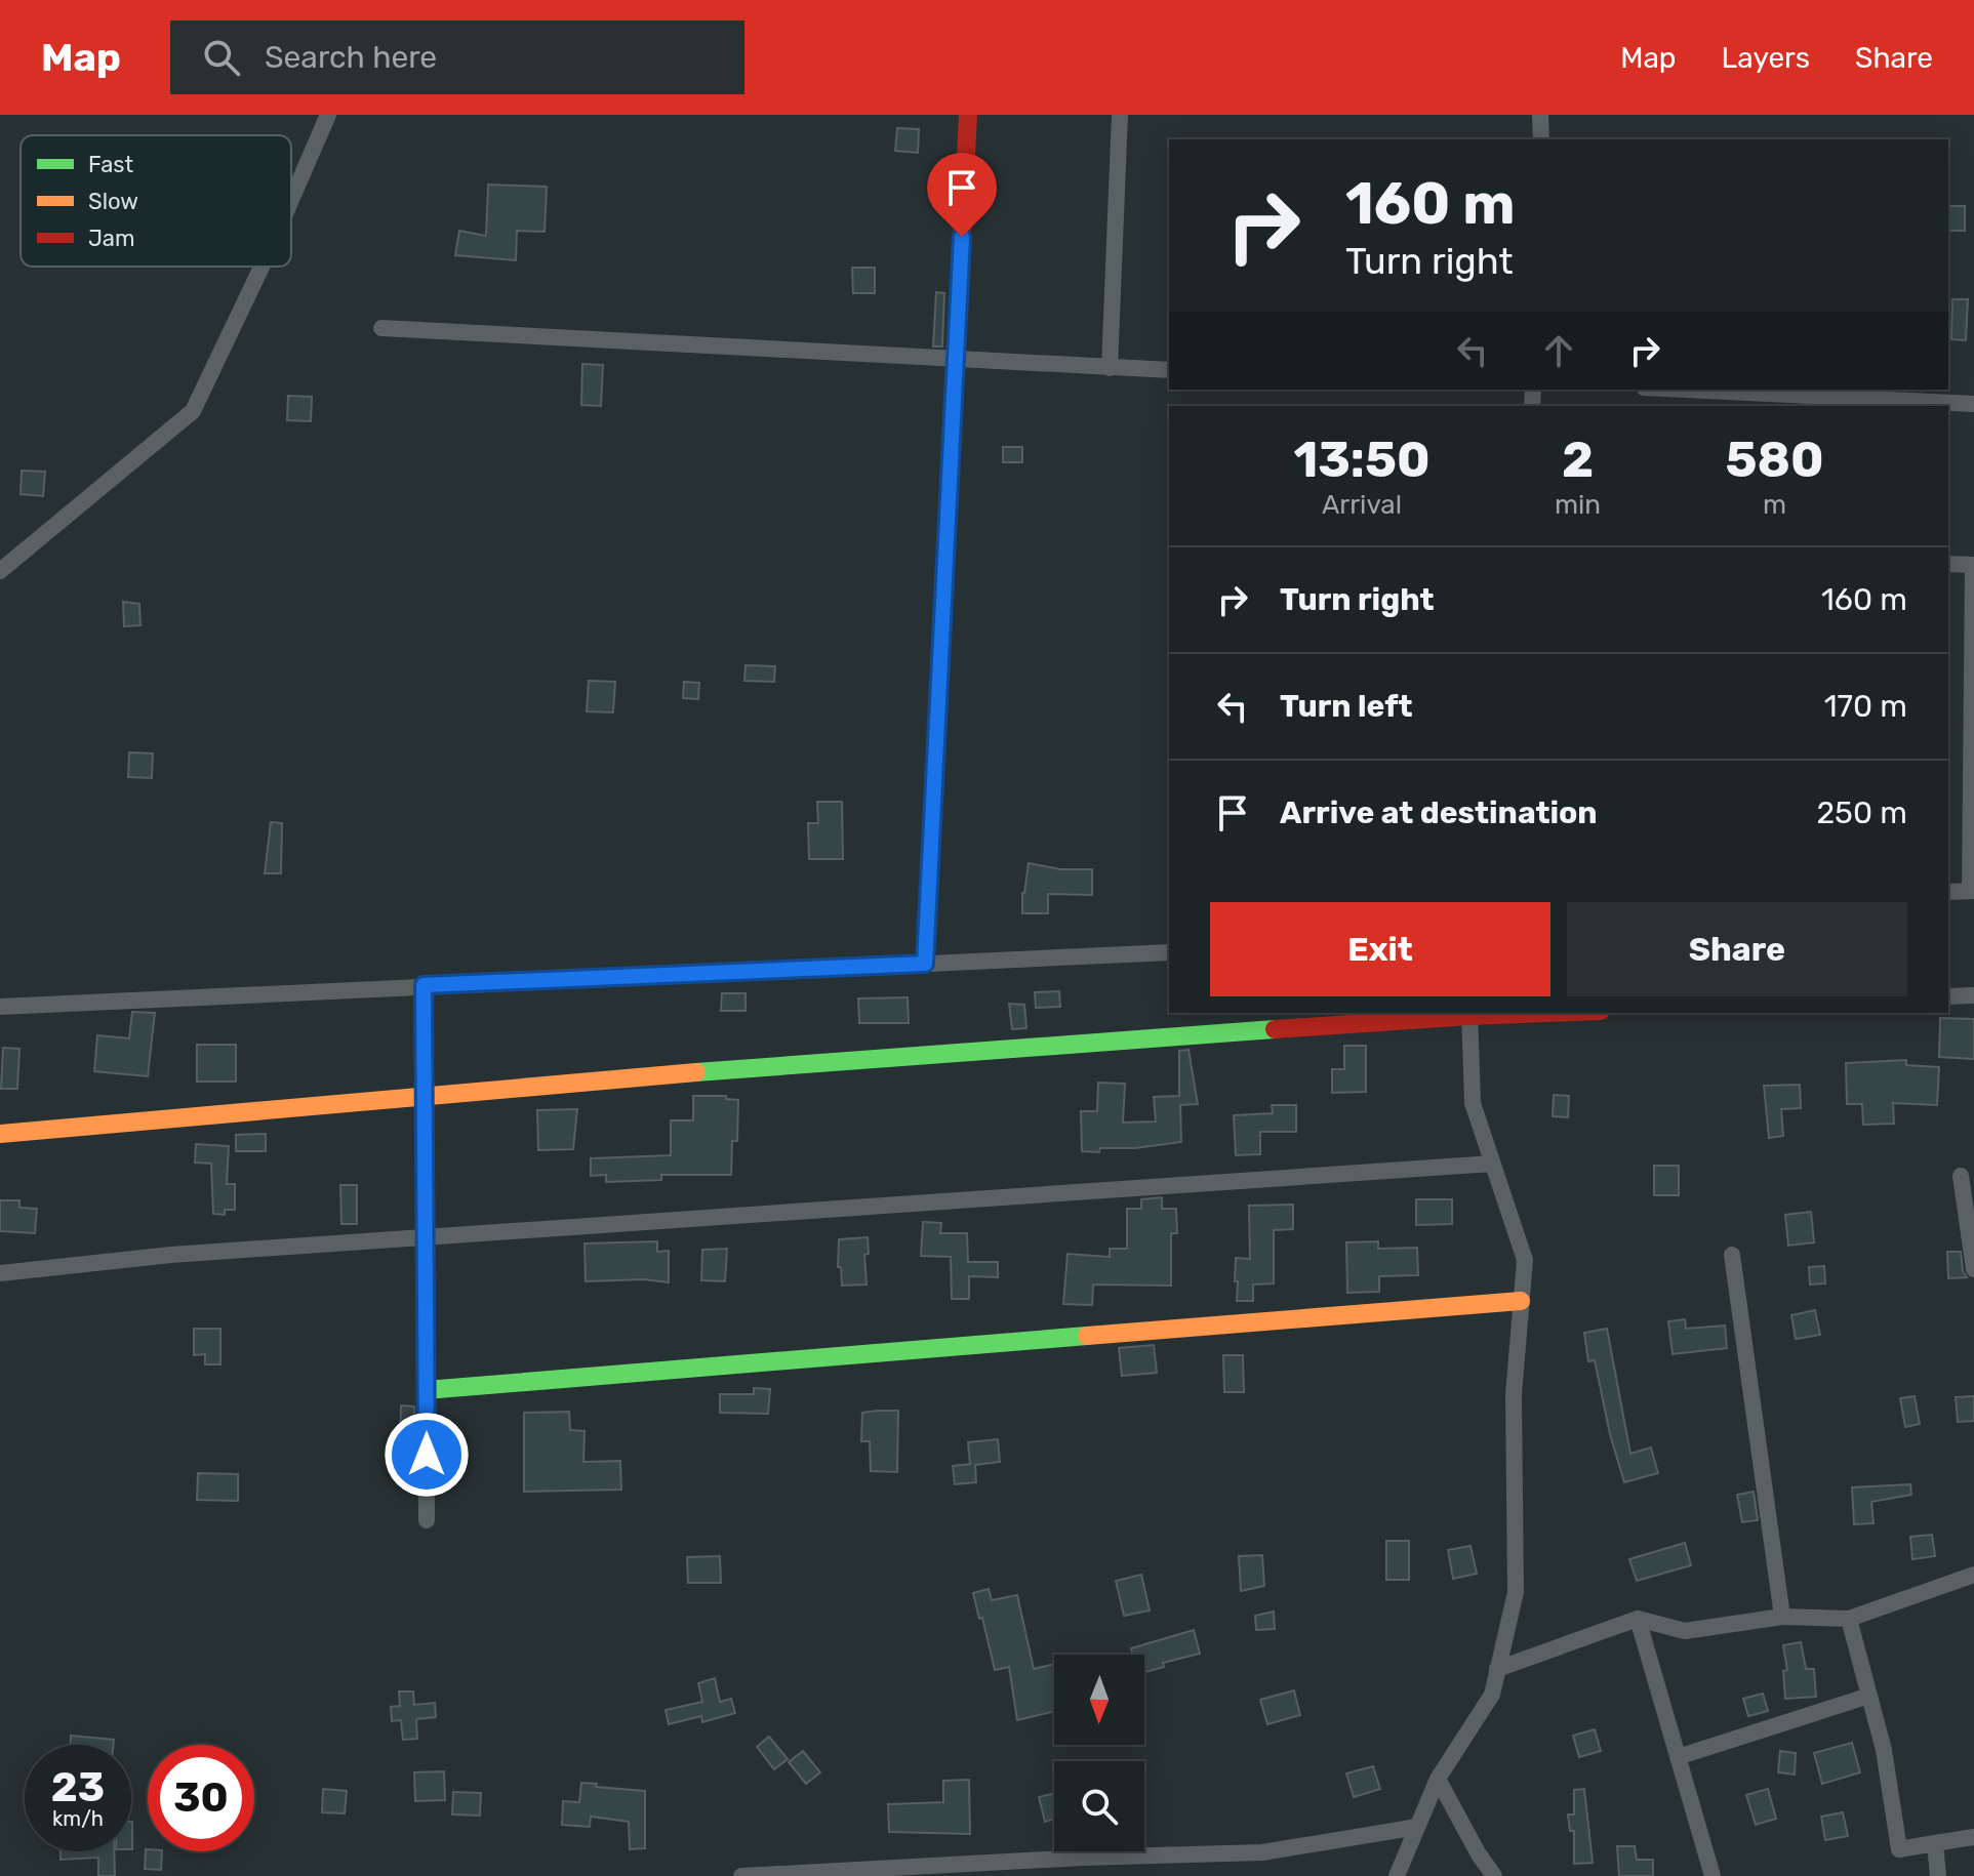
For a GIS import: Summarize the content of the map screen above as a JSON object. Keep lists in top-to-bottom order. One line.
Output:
{"legend":["Fast","Slow","Jam"],"north":"bottom","page":{"header":"Map","search":"Search here","nav":["Map","Layers","Share"],"turn":["160 m","Turn right"],"eta":["13:50","Arrival","2","min","580","m"],"list":[{"name":"Turn right","value":"160 m"},{"name":"Turn left","value":"170 m"},{"name":"Arrive at destination","value":"250 m"}],"buttons":["Exit","Share"],"speed":"23 km/h","limit":"30"}}
